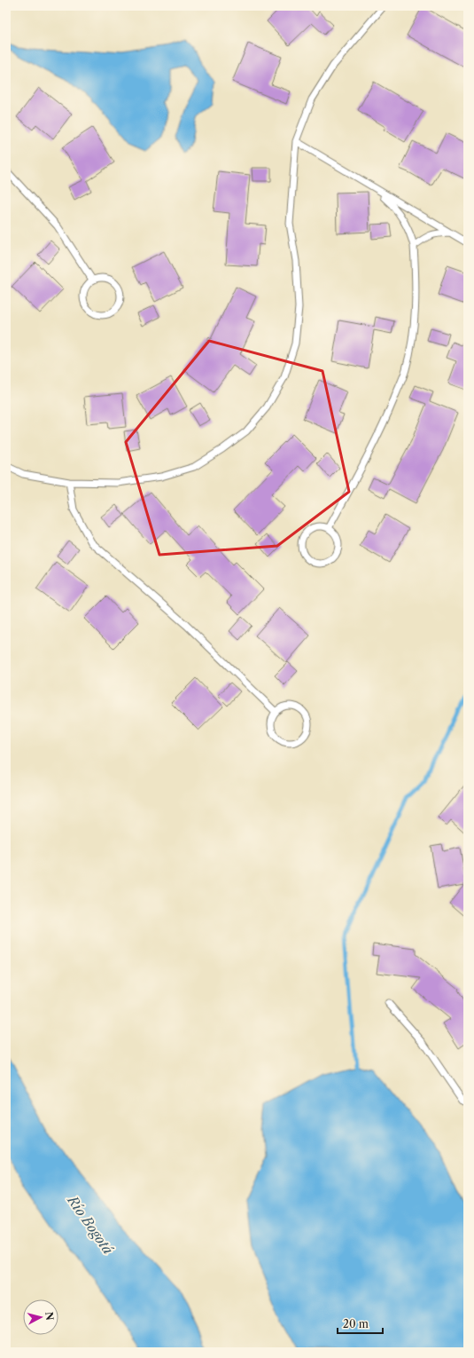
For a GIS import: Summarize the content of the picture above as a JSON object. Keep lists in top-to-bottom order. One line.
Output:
{"water":["Río Bogotá"],"scale_bar":"20 m","north":"right"}
